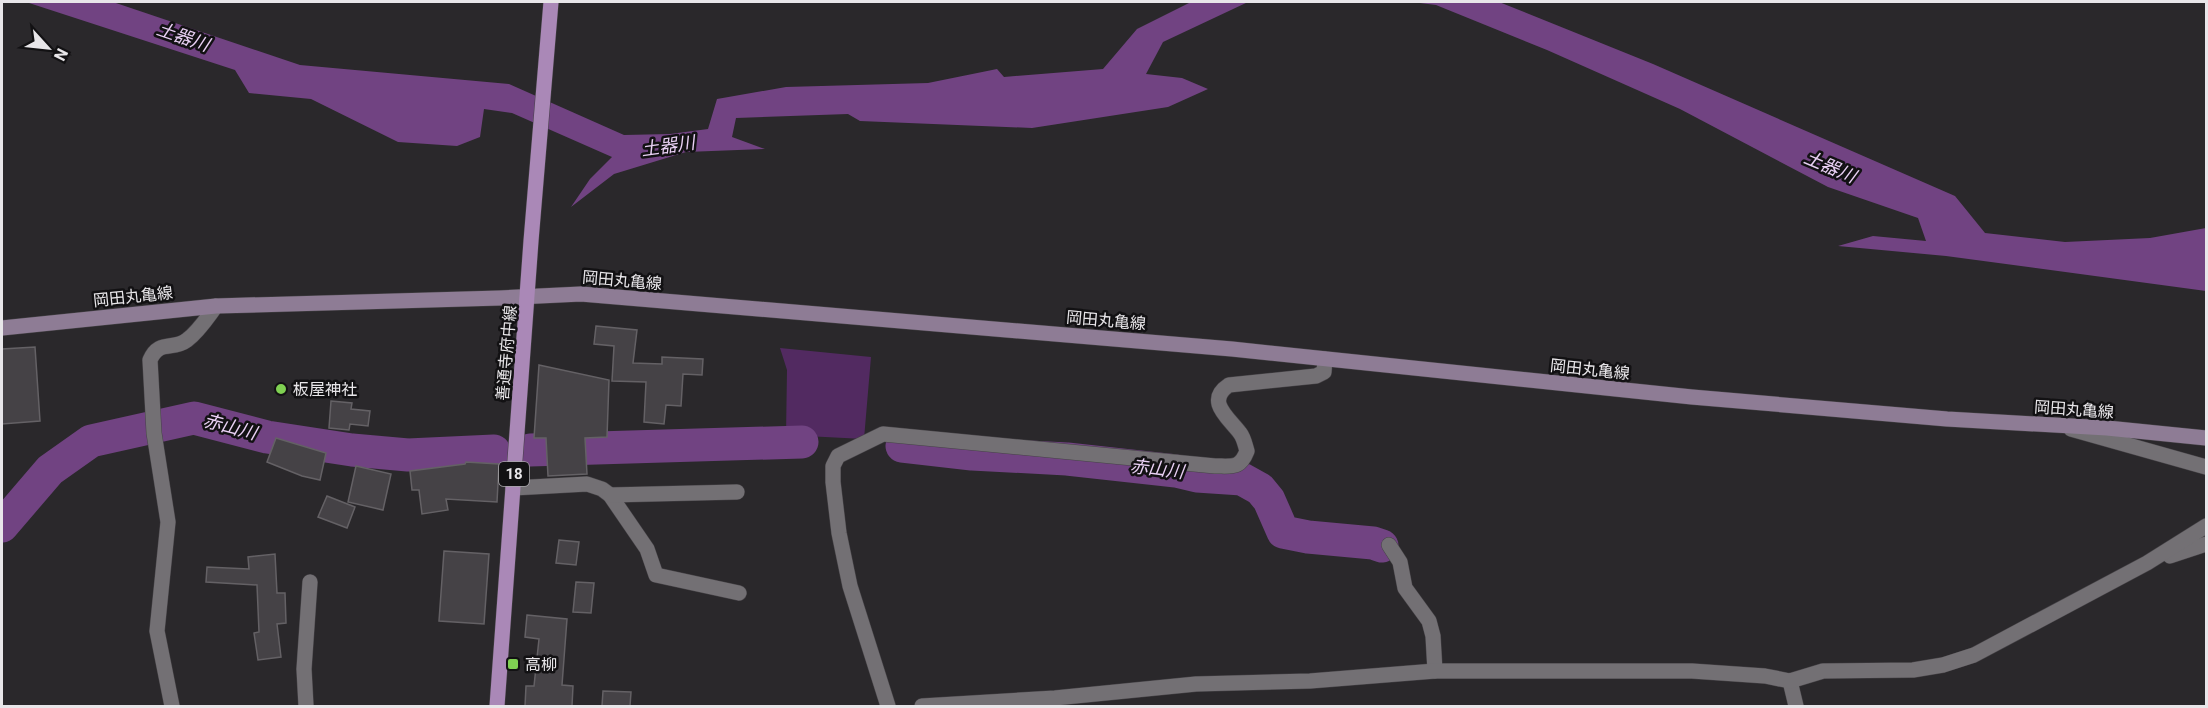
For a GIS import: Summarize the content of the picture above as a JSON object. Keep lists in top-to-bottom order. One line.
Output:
{"streets":{"main road":["岡田丸亀線","善通寺府中線","18"]},"crossings":[["岡田丸亀線","善通寺府中線"]],"water":["土器川","赤山川"],"places":{"other":["板屋神社"],"transit":["高柳"]},"north":"bottom right"}
